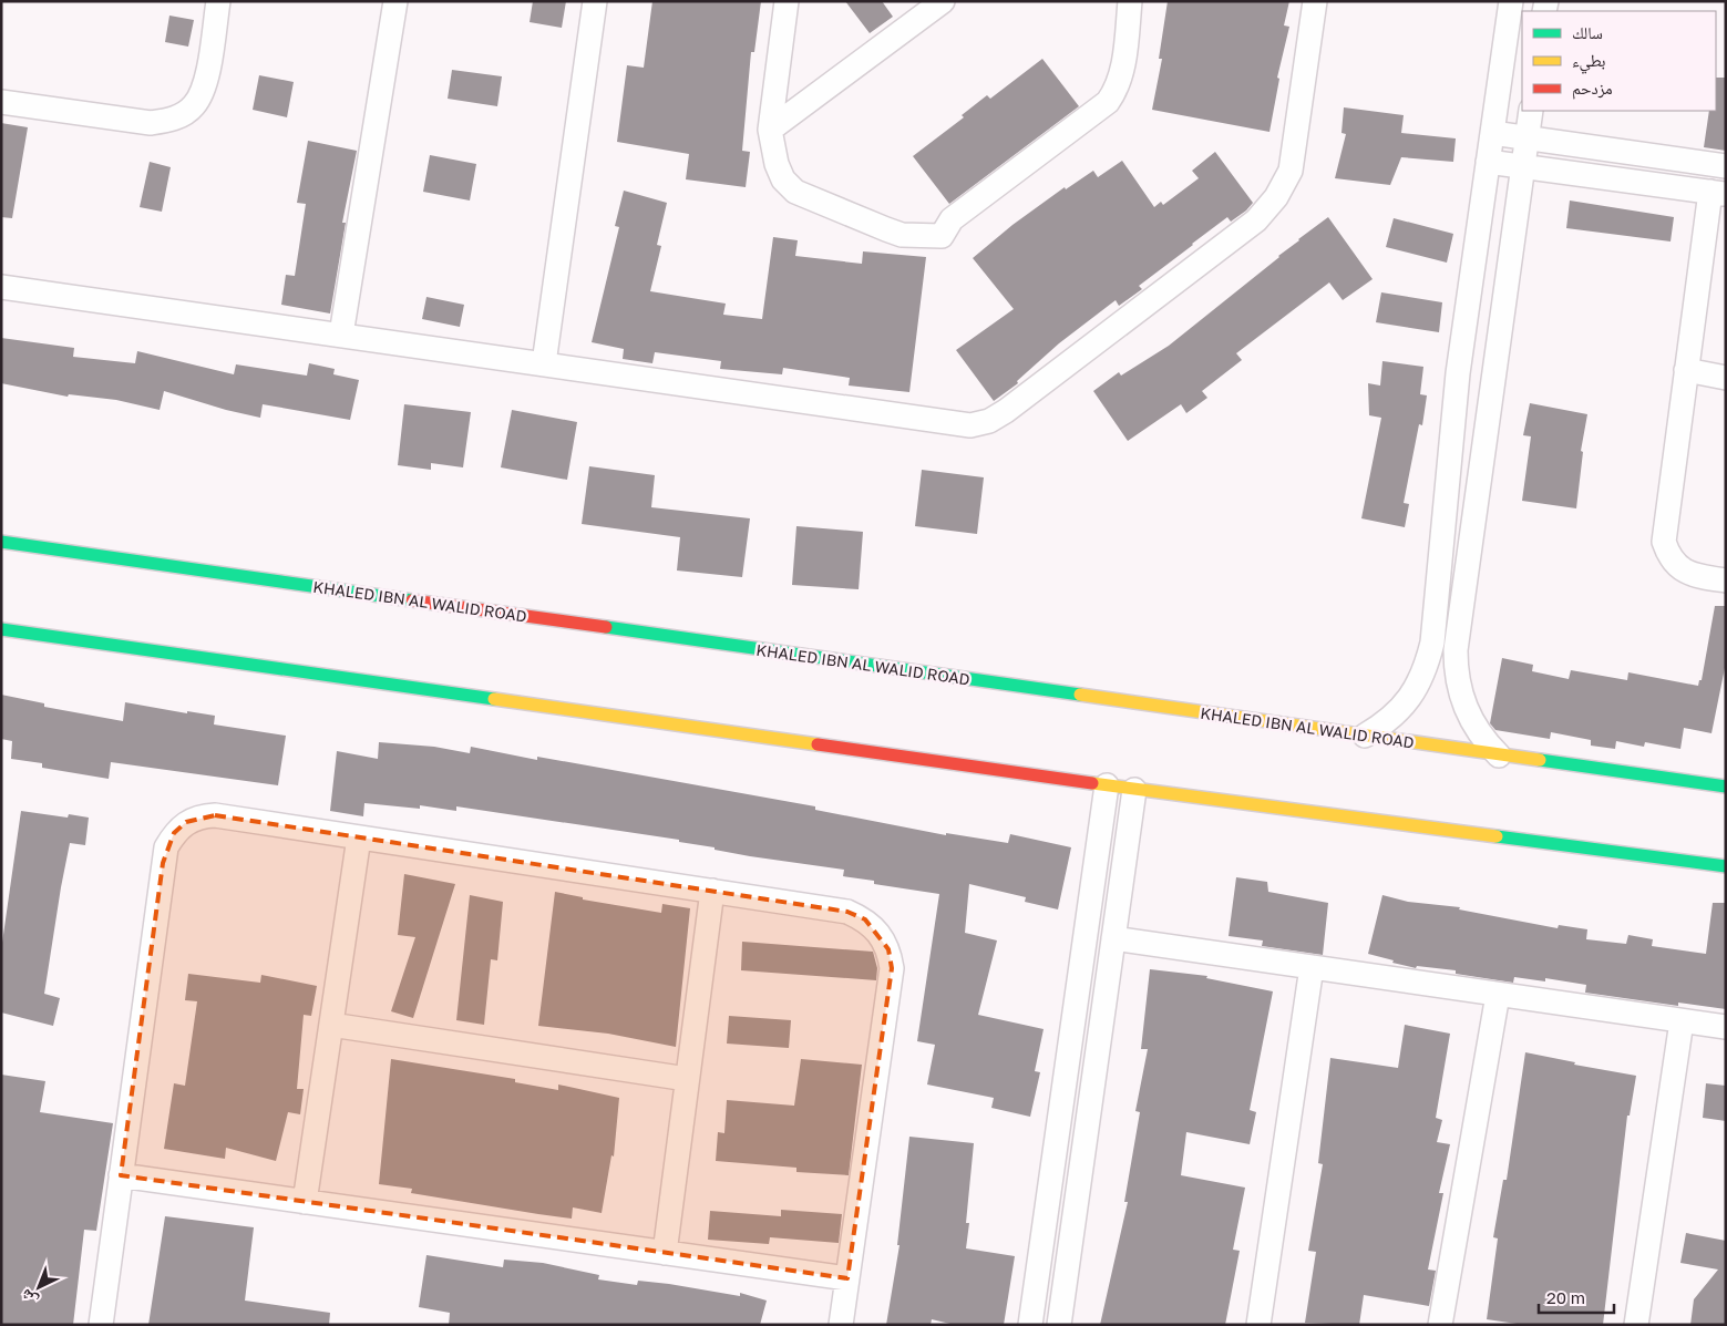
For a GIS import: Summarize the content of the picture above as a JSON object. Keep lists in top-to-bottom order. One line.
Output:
{"streets":{"street":["KHALED IBN AL WALID ROAD"]},"legend":["سالك","بطيء","مزدحم"],"scale_bar":"20 m","north":"bottom left"}
